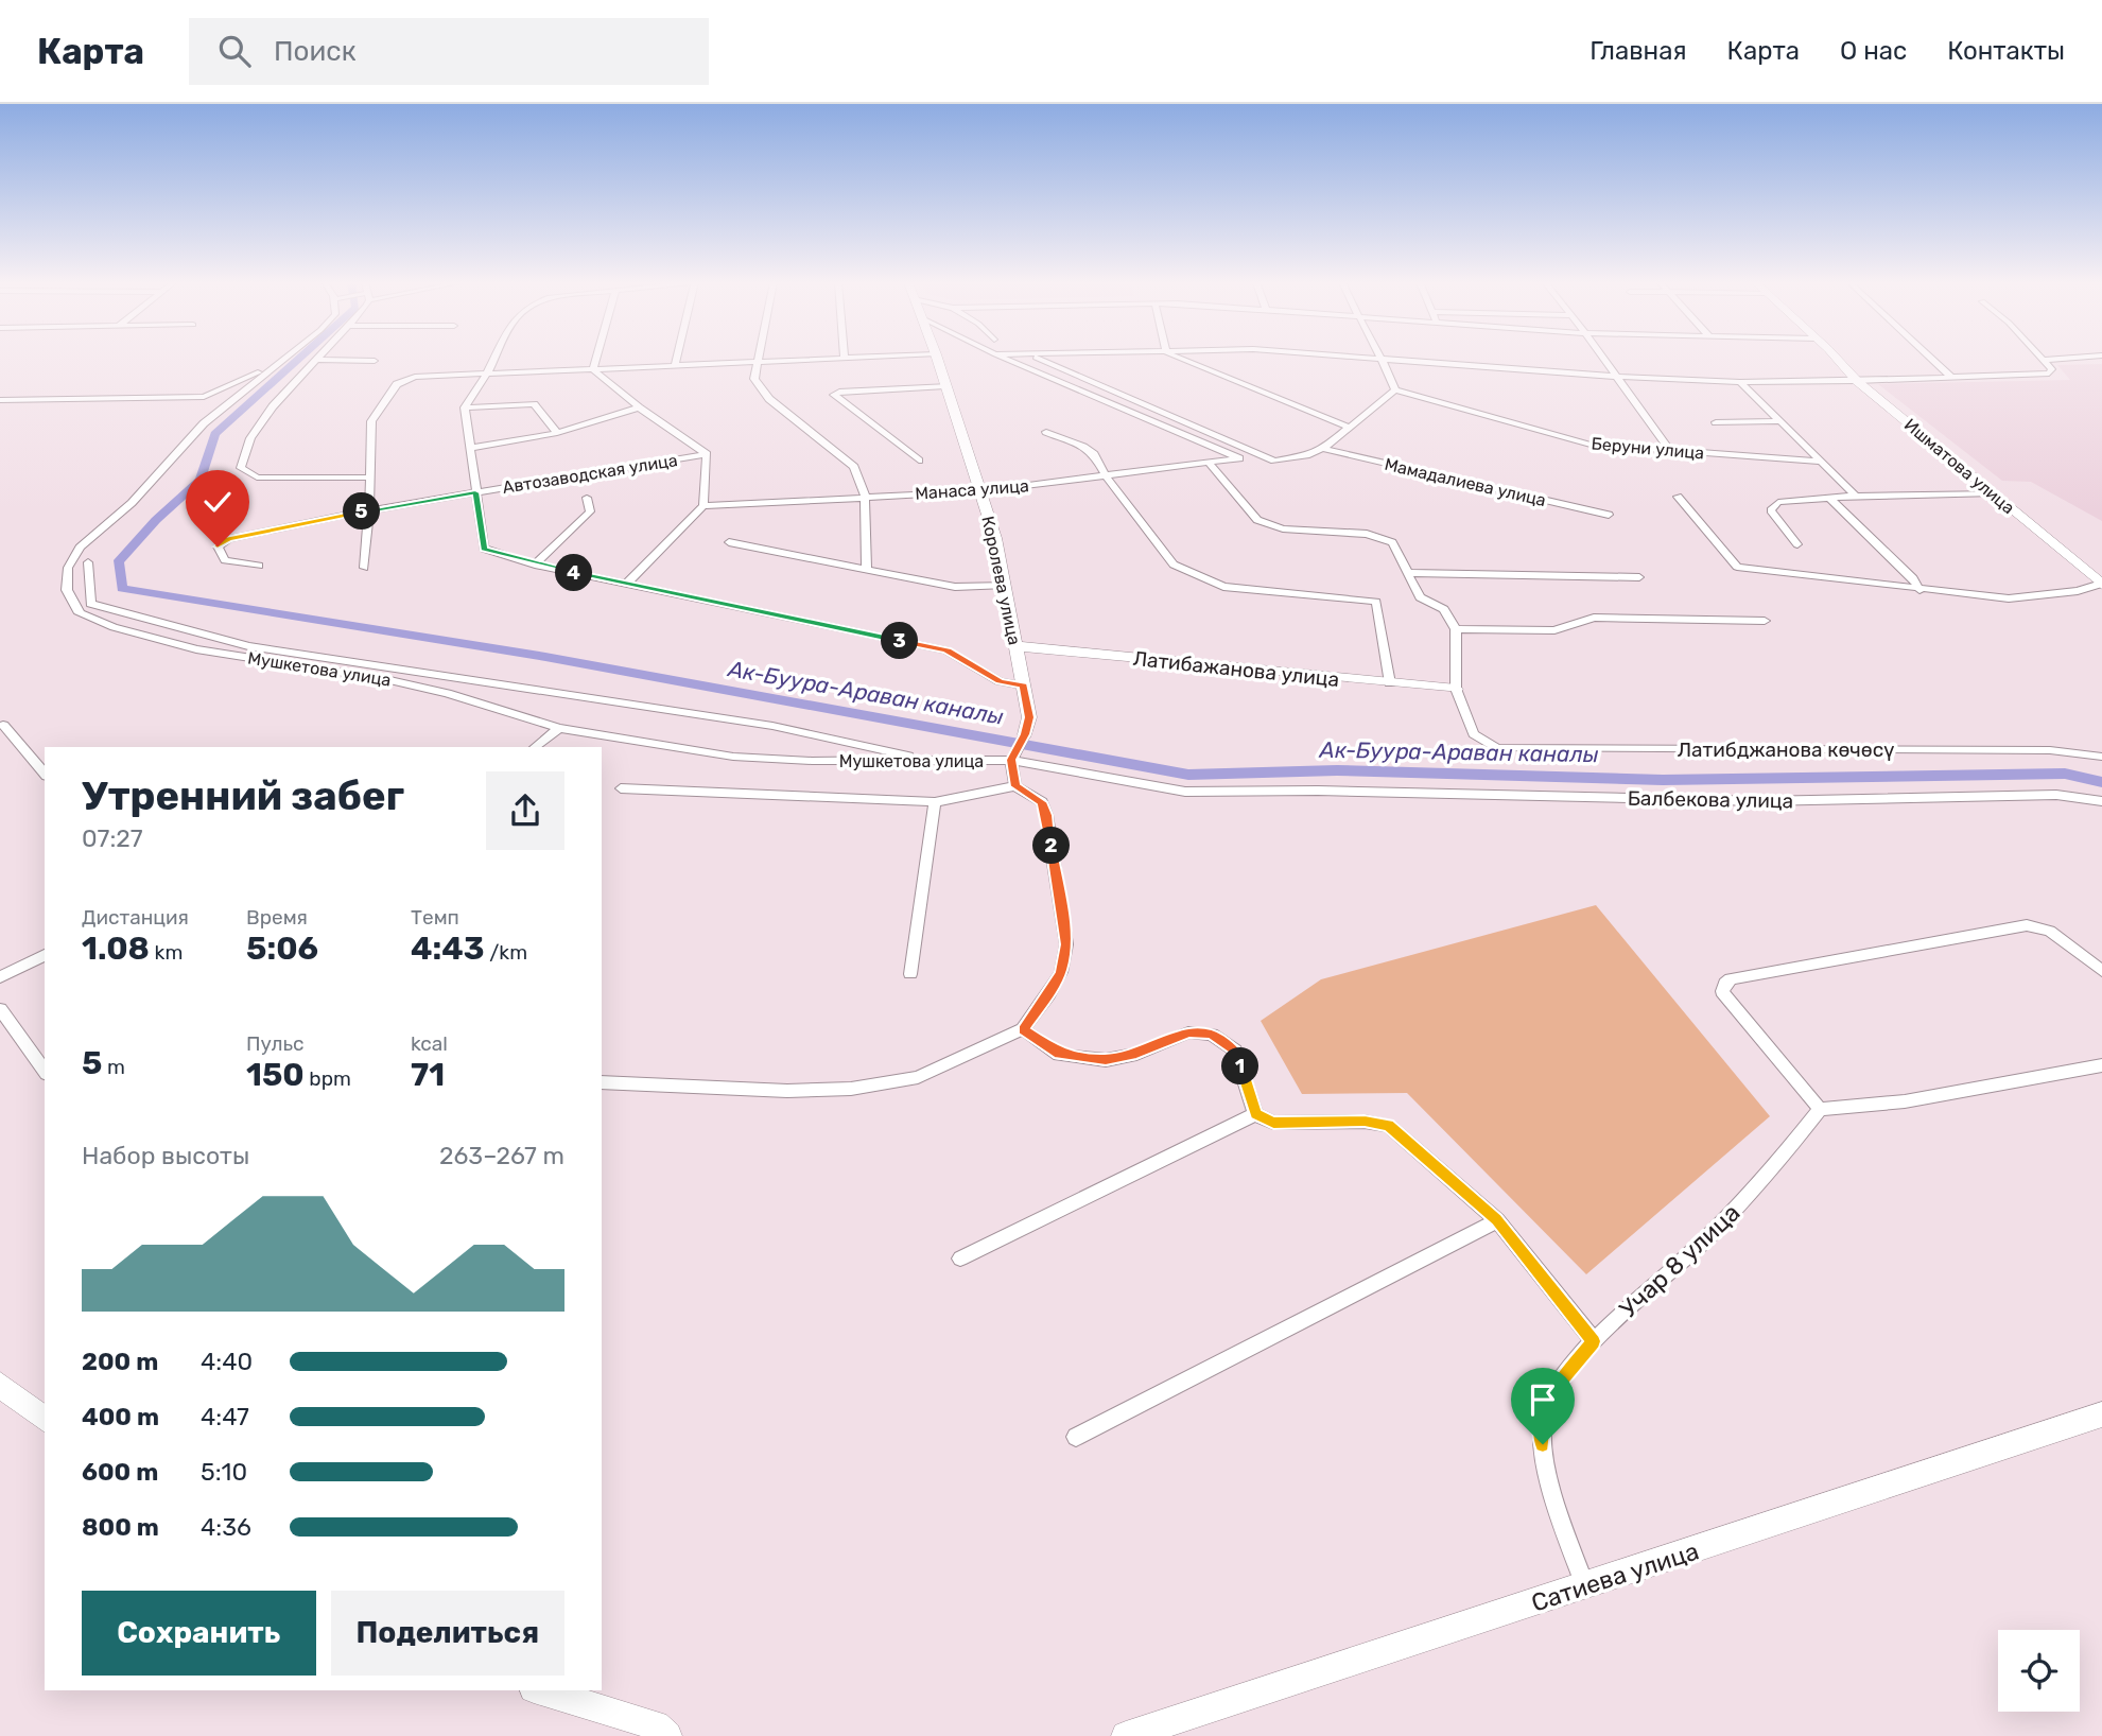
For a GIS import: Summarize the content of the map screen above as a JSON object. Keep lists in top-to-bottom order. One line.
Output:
{"streets":{"street":["Беруни улица","Ишматова улица","Автозаводская улица","Мамадалиева улица","Манаса улица","Королева улица","Мушкетова улица","Латибажанова улица","Латибджанова көчөсү","Балбекова улица","Учар 8 улица","Сатиева улица"]},"crossings":[["Манаса улица","Королева улица"],["Королева улица","Латибажанова улица"],["Мушкетова улица","Балбекова улица"],["Латибажанова улица","Латибджанова көчөсү"],["Учар 8 улица","Сатиева улица"]],"water":["Ак-Буура-Араван каналы"],"page":{"header":"Карта","search":"Поиск","nav":["Главная","Карта","О нас","Контакты"],"pins":["5","4","3","2","1"],"heading":["Утренний забег","07:27"],"stats":[["Дистанция","1.08 km"],["Время","5:06"],["Темп","4:43 /km"],["5 m"],["Пульс","150 bpm"],["kcal","71"]],"chart":["Набор высоты","263–267 m"],"list":[{"name":"200 m","note":"4:40"},{"name":"400 m","note":"4:47"},{"name":"600 m","note":"5:10"},{"name":"800 m","note":"4:36"}],"buttons":["Сохранить","Поделиться"]}}
